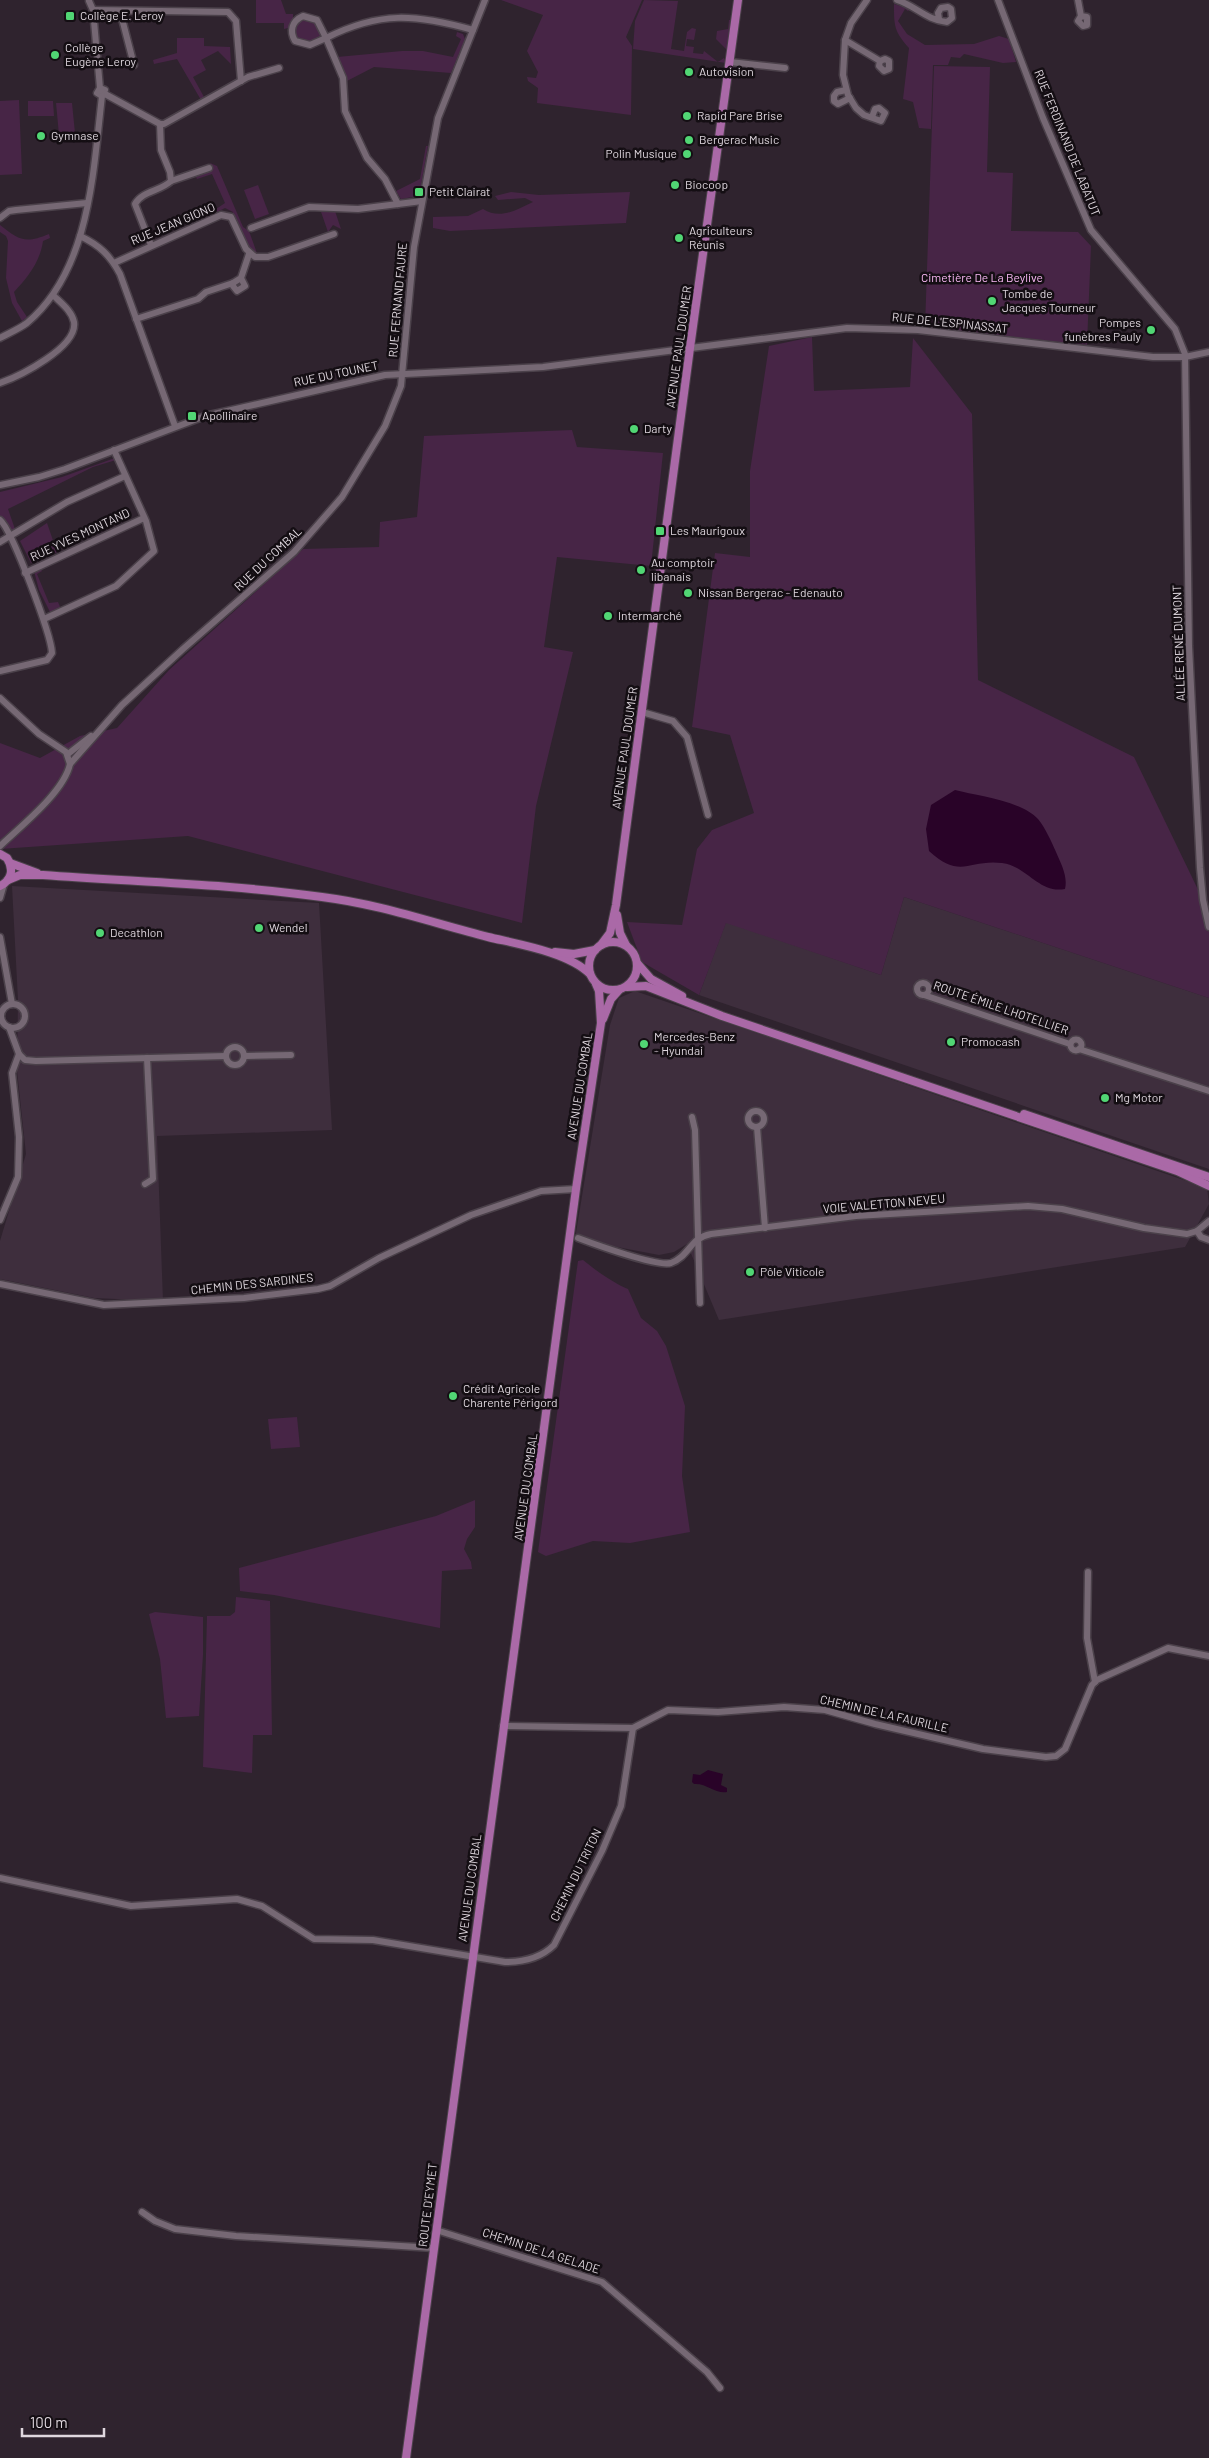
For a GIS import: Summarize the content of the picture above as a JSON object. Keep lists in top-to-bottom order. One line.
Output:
{"streets":{"main road":["AVENUE PAUL DOUMER","AVENUE DU COMBAL","ROUTE D'EYMET"],"street":["RUE FERDINAND DE LABATUT","RUE JEAN GIONO","RUE FERNAND FAURE","RUE DE L'ESPINASSAT","RUE DU TOUNET","RUE YVES MONTAND","RUE DU COMBAL","ALLÉE RENÉ DUMONT","ROUTE ÉMILE LHOTELLIER","VOIE VALETTON NEVEU","CHEMIN DES SARDINES","CHEMIN DE LA FAURILLE","CHEMIN DU TRITON","CHEMIN DE LA GELADE"]},"crossings":[["RUE FERDINAND DE LABATUT","RUE DE L'ESPINASSAT"],["RUE FERDINAND DE LABATUT","ALLÉE RENÉ DUMONT"],["RUE FERNAND FAURE","RUE DU TOUNET"],["RUE FERNAND FAURE","RUE DU COMBAL"],["RUE DE L'ESPINASSAT","AVENUE PAUL DOUMER"],["RUE DE L'ESPINASSAT","RUE DU TOUNET"],["RUE DE L'ESPINASSAT","ALLÉE RENÉ DUMONT"],["AVENUE PAUL DOUMER","RUE DU TOUNET"],["RUE DU TOUNET","RUE DU COMBAL"],["AVENUE DU COMBAL","CHEMIN DES SARDINES"],["AVENUE DU COMBAL","CHEMIN DE LA FAURILLE"],["AVENUE DU COMBAL","CHEMIN DU TRITON"],["AVENUE DU COMBAL","ROUTE D'EYMET"],["CHEMIN DE LA FAURILLE","CHEMIN DU TRITON"],["CHEMIN DU TRITON","ROUTE D'EYMET"],["ROUTE D'EYMET","CHEMIN DE LA GELADE"]],"parks":["Cimetière De La Beylive"],"places":{"transit":["Collège E. Leroy","Petit Clairat","Apollinaire","Les Maurigoux"],"other":["Collège Eugène Leroy","Autovision","Rapid Pare Brise","Gymnase","Bergerac Music","Polin Musique","Biocoop","Agriculteurs Réunis","Tombe de Jacques Tourneur","Pompes funèbres Pauly","Darty","Au comptoir libanais","Nissan Bergerac - Edenauto","Intermarché","Wendel","Decathlon","Promocash","Mercedes-Benz - Hyundai","Mg Motor","Pôle Viticole","Crédit Agricole Charente Périgord"]},"scale_bar":"100 m"}
